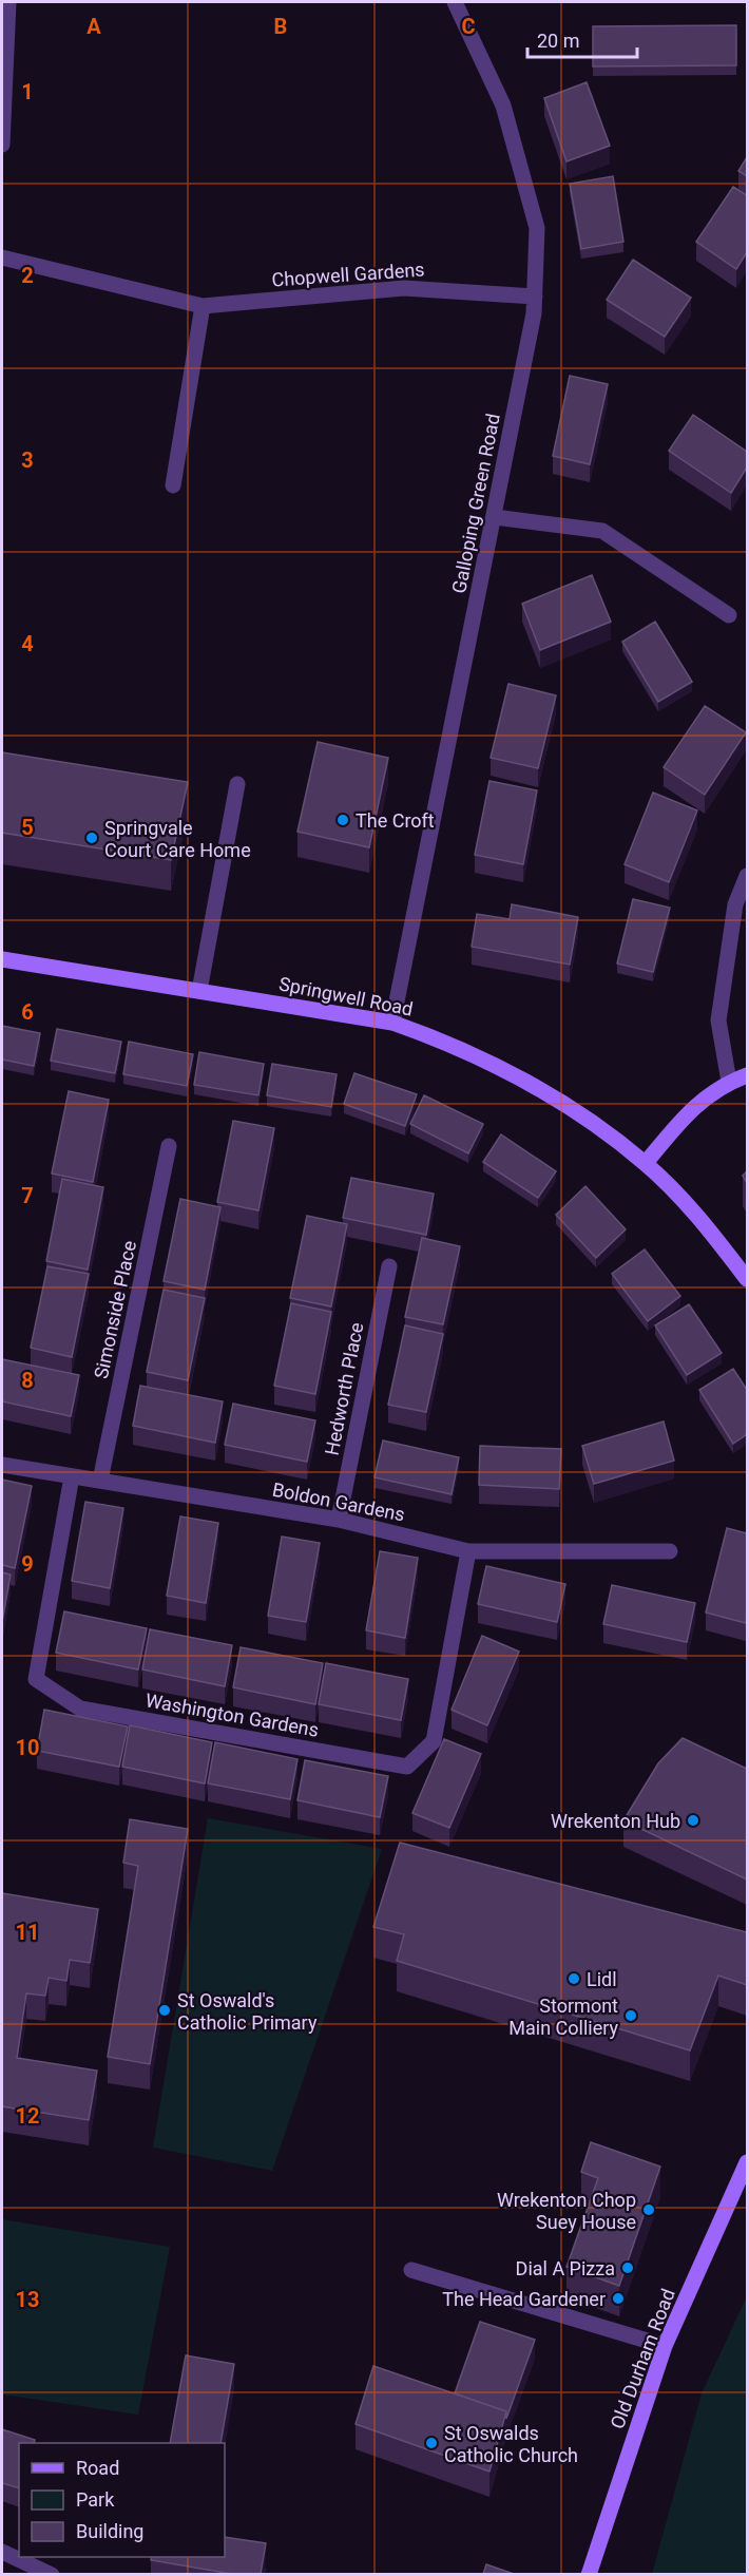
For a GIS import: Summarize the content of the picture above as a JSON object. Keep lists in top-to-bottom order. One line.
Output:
{"streets":{"main road":["Springwell Road","Old Durham Road"],"street":["Chopwell Gardens","Galloping Green Road","Simonside Place","Hedworth Place","Boldon Gardens","Washington Gardens"]},"crossings":[["Chopwell Gardens","Galloping Green Road"],["Galloping Green Road","Springwell Road"],["Simonside Place","Boldon Gardens"],["Hedworth Place","Boldon Gardens"],["Boldon Gardens","Washington Gardens"]],"places":["The Croft","Springvale Court Care Home","Wrekenton Hub","Lidl","St Oswald's Catholic Primary","Stormont Main Colliery","Wrekenton Chop Suey House","Dial A Pizza","The Head Gardener","St Oswalds Catholic Church"],"legend":["Road","Park","Building"],"scale_bar":"20 m","grid":{"columns":["A","B","C"],"rows":["1","2","3","4","5","6","7","8","9","10","11","12","13"]}}
